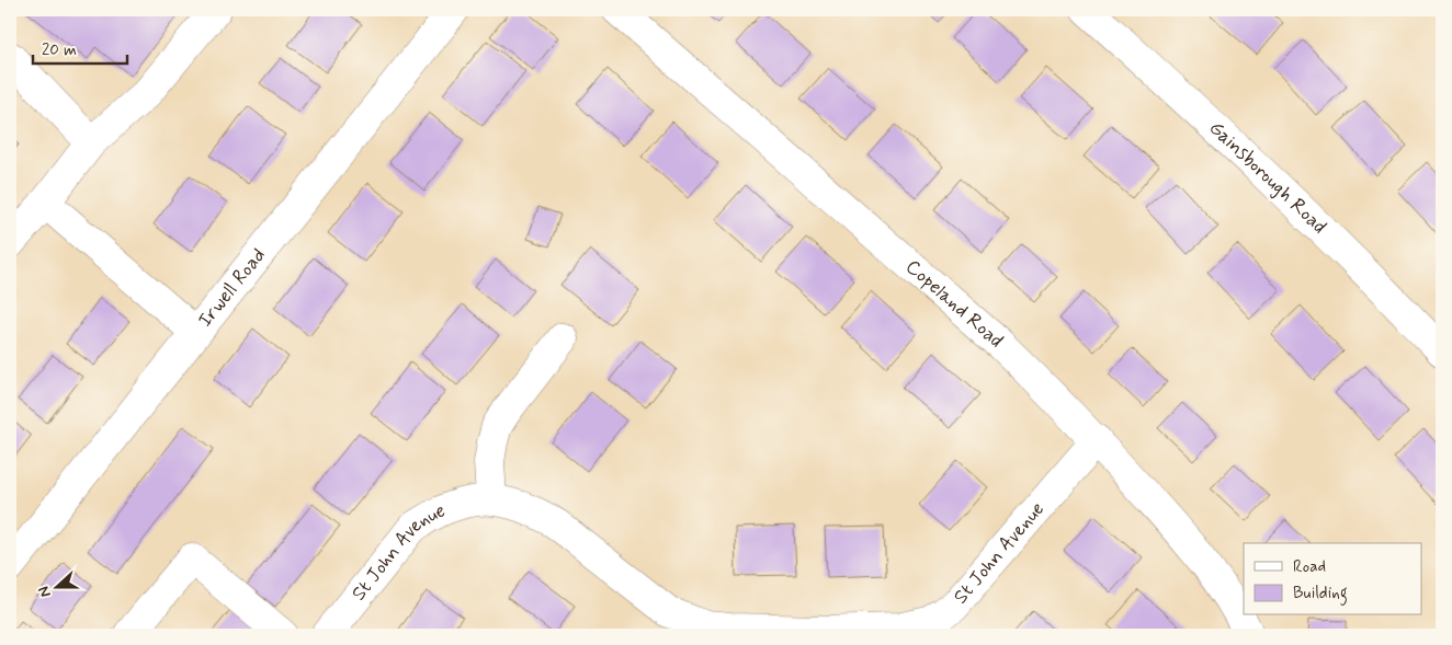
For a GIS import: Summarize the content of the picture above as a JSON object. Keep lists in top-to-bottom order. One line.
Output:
{"streets":{"street":["Gainsborough Road","Irwell Road","Copeland Road","St John Avenue"]},"crossings":[["Copeland Road","St John Avenue"]],"legend":["Road","Building"],"scale_bar":"20 m","north":"left"}
